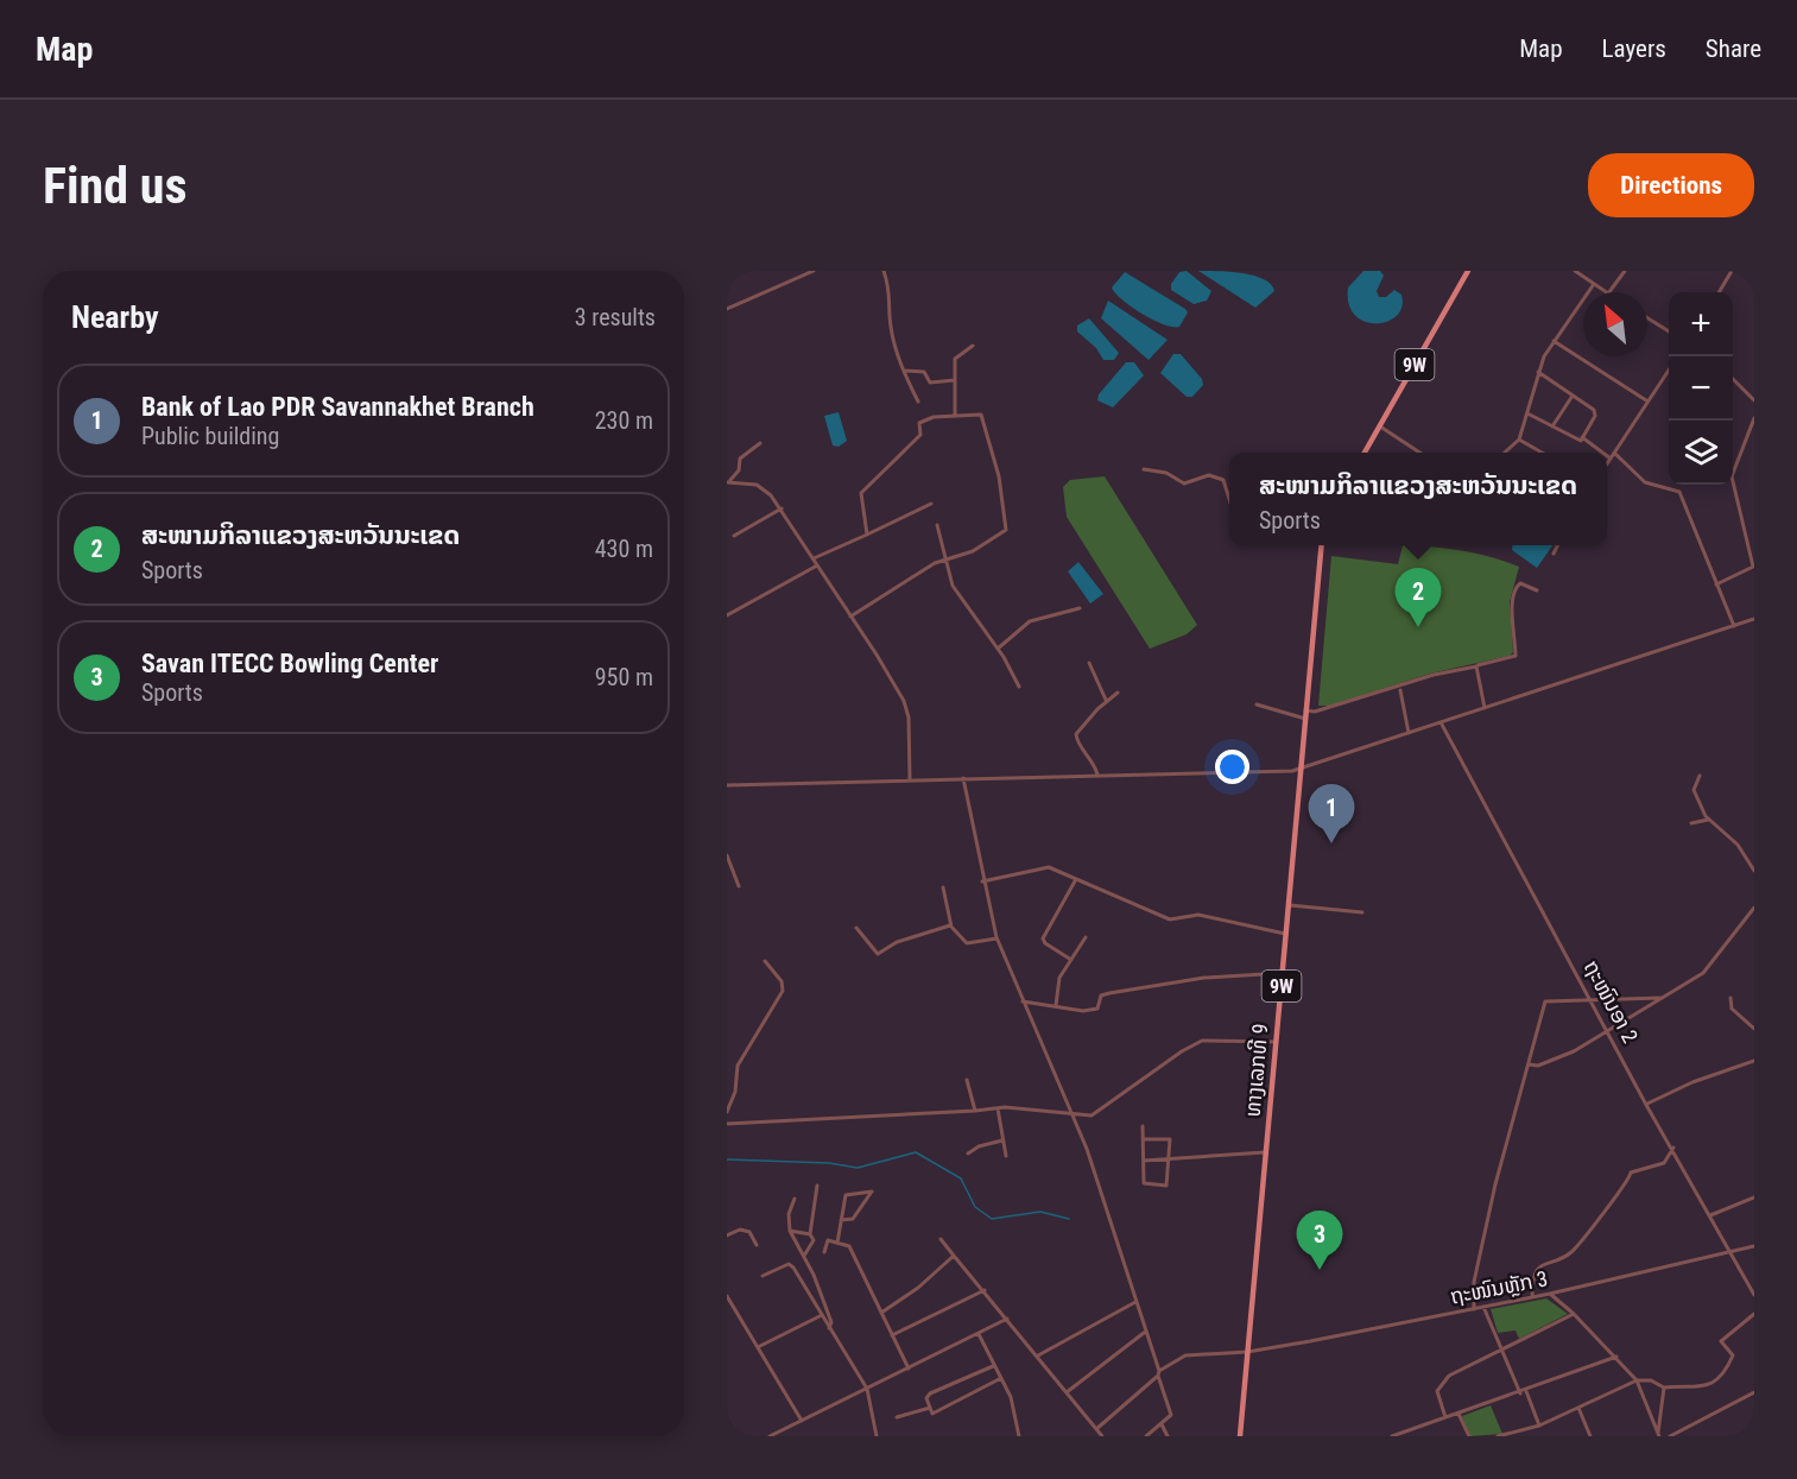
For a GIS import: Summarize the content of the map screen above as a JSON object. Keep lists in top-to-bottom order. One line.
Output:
{"streets":{"main road":["9W","ທາງເລກທີ 9"],"street":["ຖະໜົນອາ 2","ຖະໜົນຫຼັກ 3"]},"crossings":[["ຖະໜົນອາ 2","ຖະໜົນຫຼັກ 3"],["ທາງເລກທີ 9","ຖະໜົນຫຼັກ 3"]],"north":"top left","page":{"header":"Map","nav":["Map","Layers","Share"],"buttons":"Directions","title":"Find us","heading":["Nearby","3 results"],"map_buttons":["+","−"],"list":[{"mark":"1","name":"Bank of Lao PDR Savannakhet Branch","note":"Public building","value":"230 m"},{"mark":"2","name":"ສະໜາມກິລາແຂວງສະຫວັນນະເຂດ","note":"Sports","value":"430 m"},{"mark":"3","name":"Savan ITECC Bowling Center","note":"Sports","value":"950 m"}],"popup":["ສະໜາມກິລາແຂວງສະຫວັນນະເຂດ","Sports"],"pins":["2","1","3"]}}
